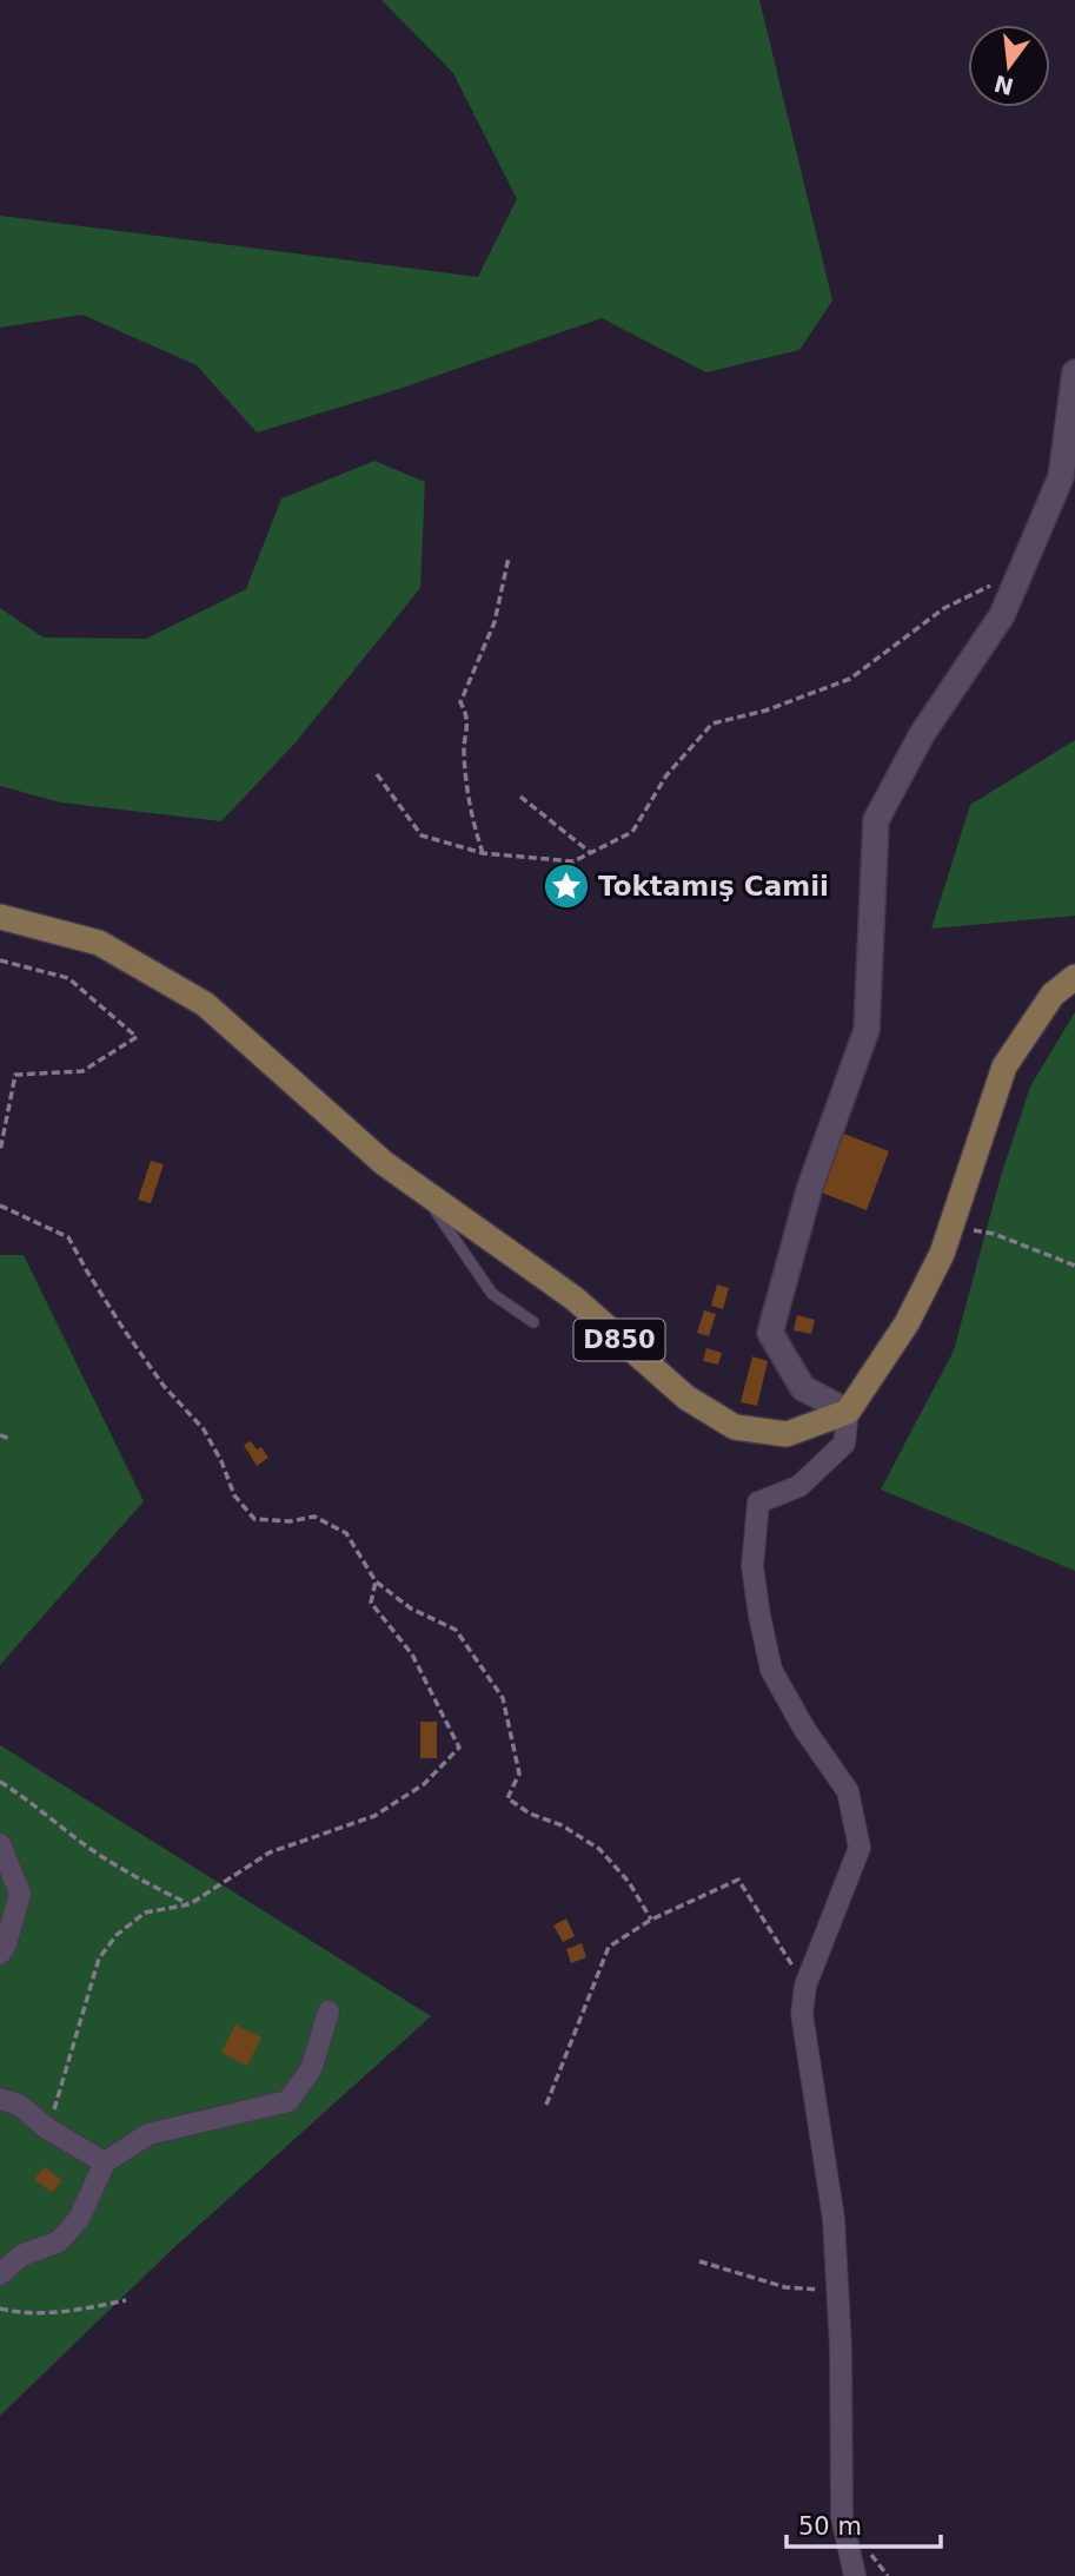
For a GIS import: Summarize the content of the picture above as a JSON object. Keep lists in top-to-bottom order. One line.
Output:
{"streets":{"main road":["D850"]},"places":{"place":["Toktamış Camii"]},"scale_bar":"50 m","north":"bottom"}
